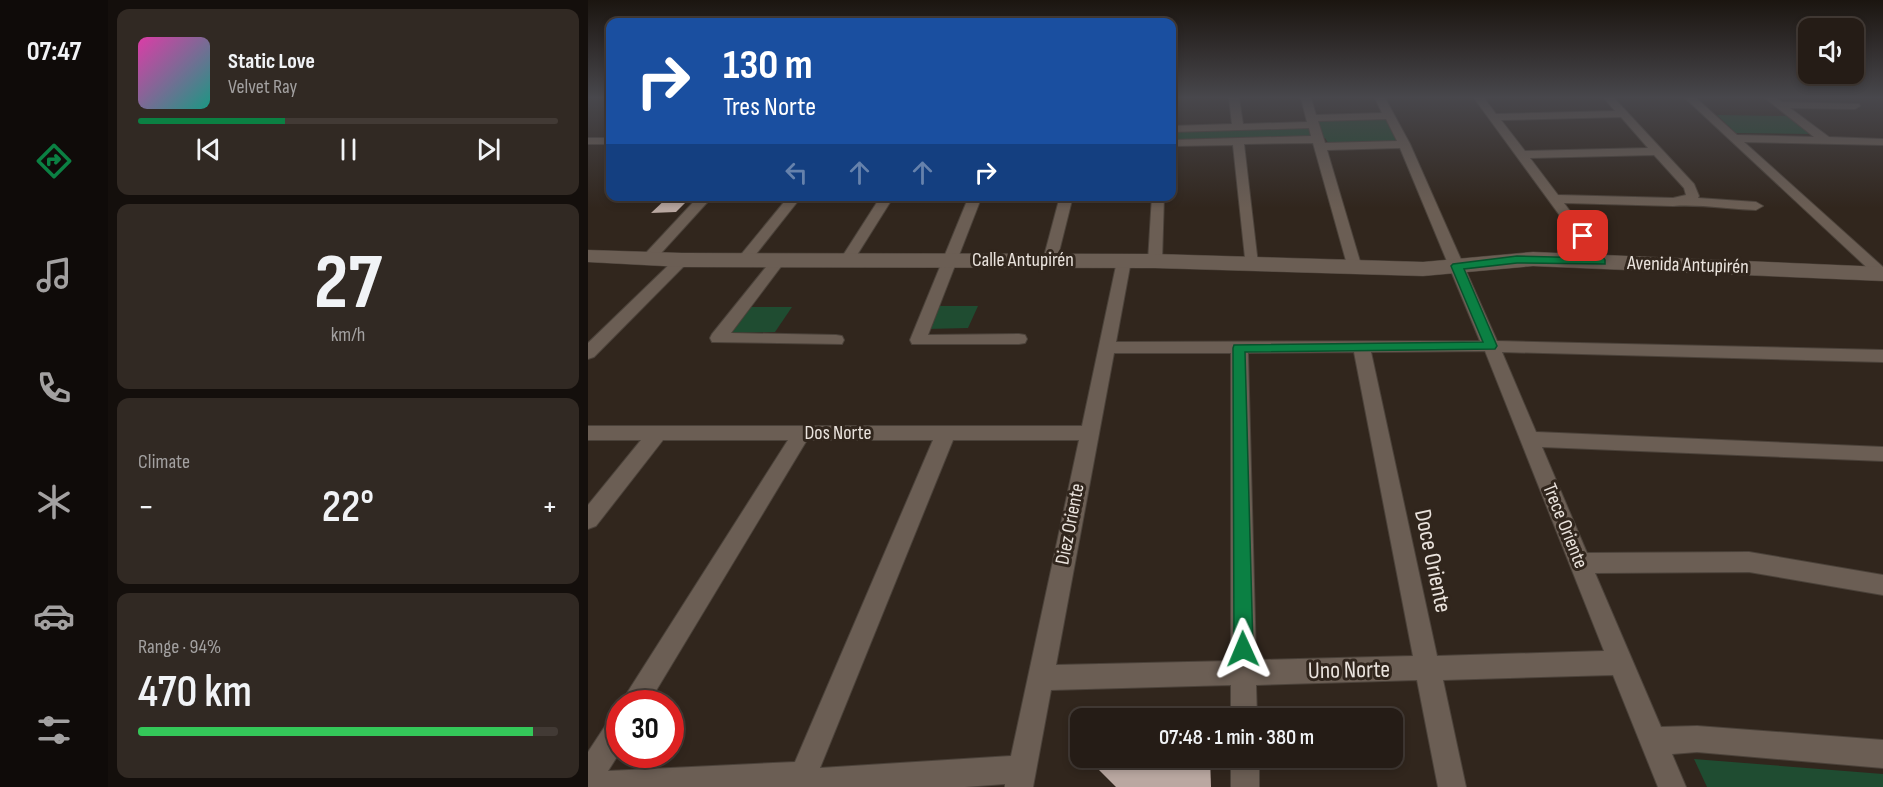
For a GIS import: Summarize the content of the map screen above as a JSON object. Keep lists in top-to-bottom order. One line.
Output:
{"streets":{"street":["Calle Antupirén","Avenida Antupirén","Dos Norte","Diez Oriente","Trece Oriente","Doce Oriente","Uno Norte"]},"crossings":[["Calle Antupirén","Avenida Antupirén"],["Calle Antupirén","Diez Oriente"],["Calle Antupirén","Trece Oriente"],["Avenida Antupirén","Trece Oriente"],["Dos Norte","Diez Oriente"],["Diez Oriente","Uno Norte"],["Trece Oriente","Uno Norte"],["Doce Oriente","Uno Norte"]],"page":{"tabs":"07:47","turn":["130 m","Tres Norte"],"song":["Static Love","Velvet Ray"],"tile":[["27","km/h"],"Climate",["Range · 94%","470 km"]],"heat":["−","22°","+"],"limit":"30","trip":"07:48 · 1 min · 380 m"}}
